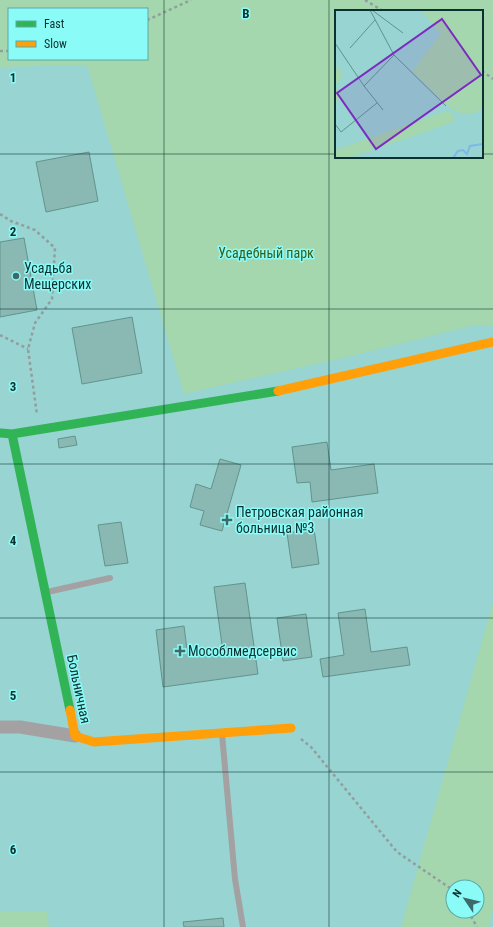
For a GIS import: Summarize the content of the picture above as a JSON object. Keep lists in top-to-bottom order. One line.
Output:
{"streets":{"street":["Больничная"]},"parks":["Усадебный парк"],"places":{"other":["Усадьба Мещерских"],"health":["Петровская районная больница №3","Мособлмедсервис"]},"legend":["Fast","Slow"],"north":"top left","grid":{"columns":["B"],"rows":["1","2","3","4","5","6"]}}
